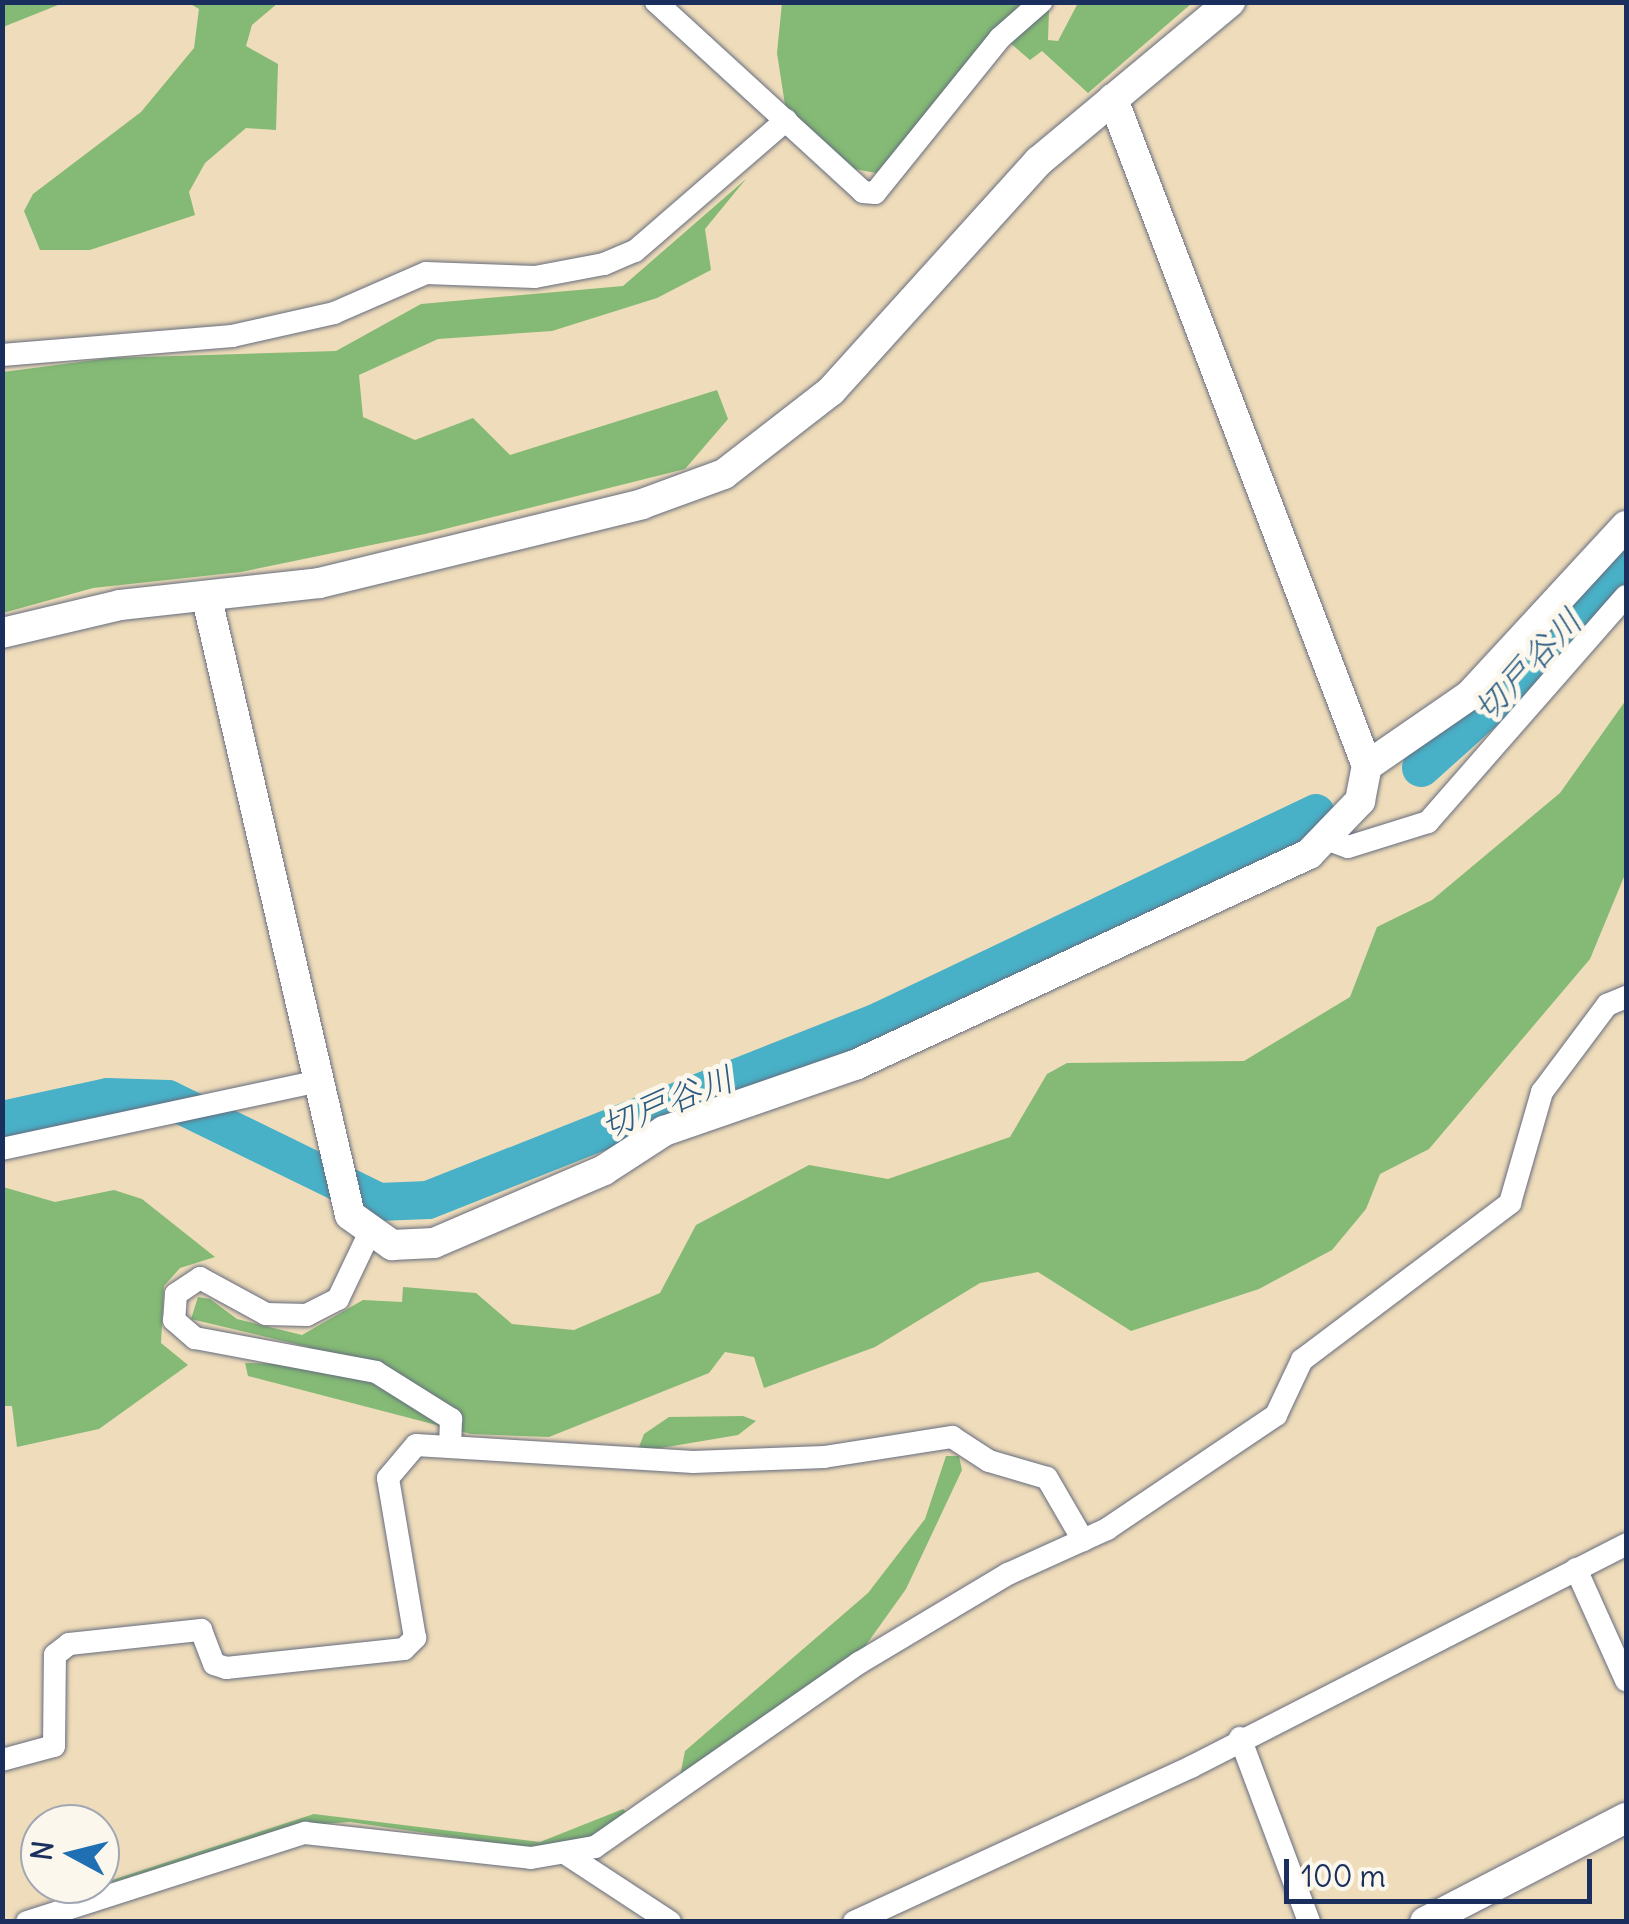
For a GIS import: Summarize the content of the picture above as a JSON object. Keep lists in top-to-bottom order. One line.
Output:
{"water":["切戸谷川"],"scale_bar":"100 m","north":"left"}
